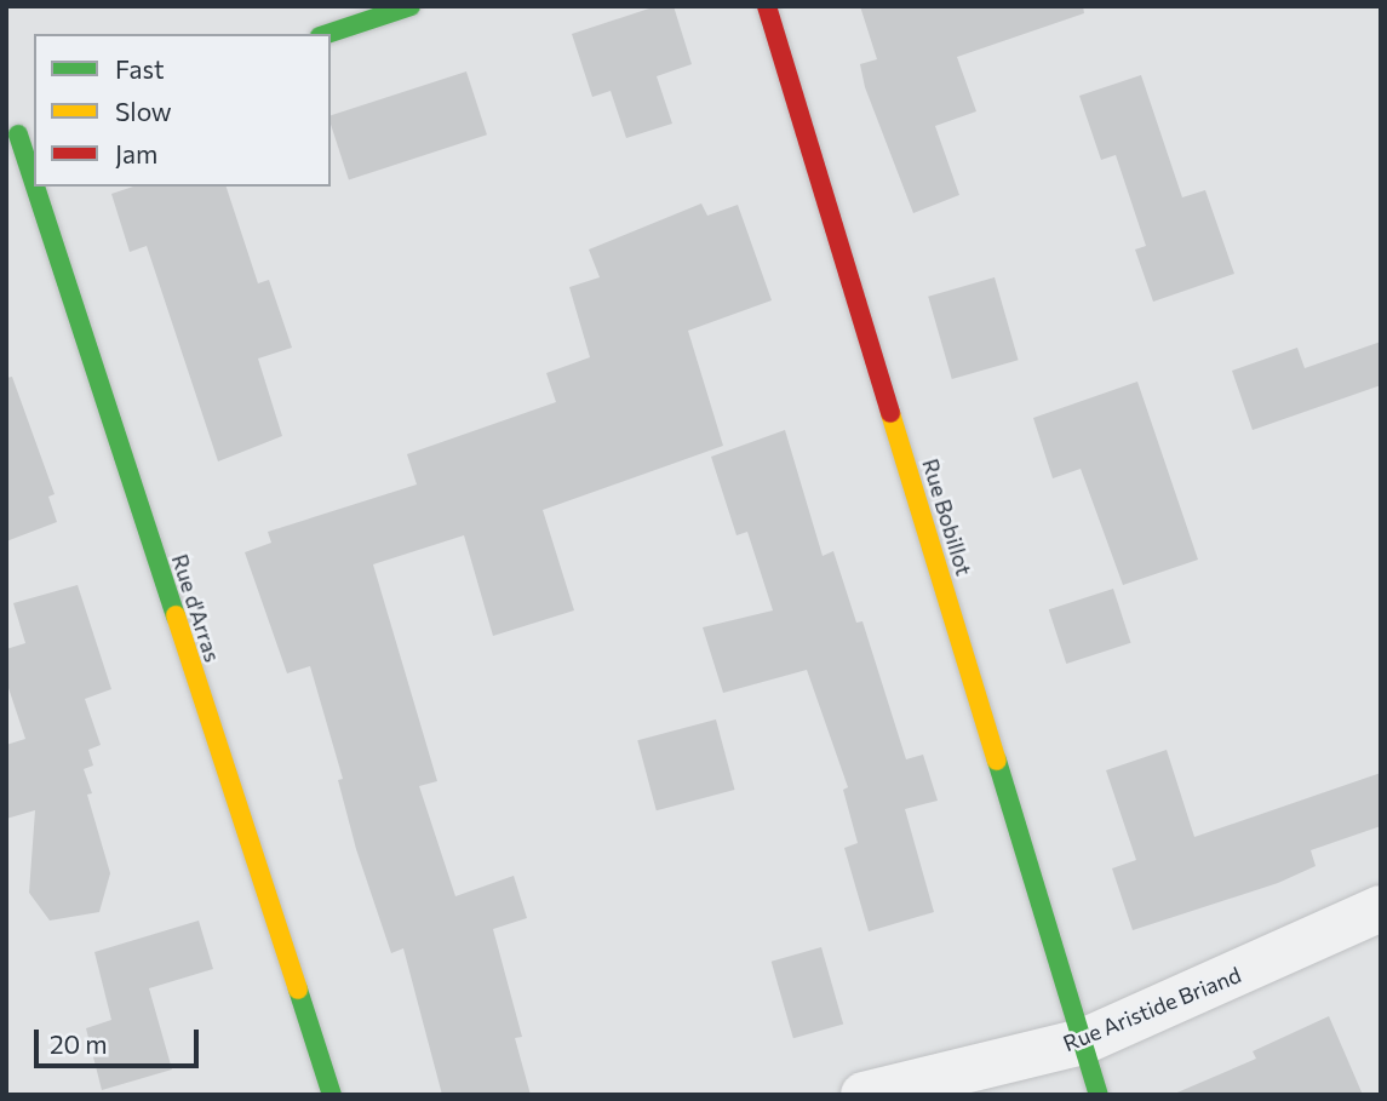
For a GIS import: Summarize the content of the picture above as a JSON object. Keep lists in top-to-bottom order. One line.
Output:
{"streets":{"street":["Rue Bobillot","Rue d'Arras","Rue Aristide Briand"]},"crossings":[["Rue Bobillot","Rue Aristide Briand"]],"legend":["Fast","Slow","Jam"],"scale_bar":"20 m"}
